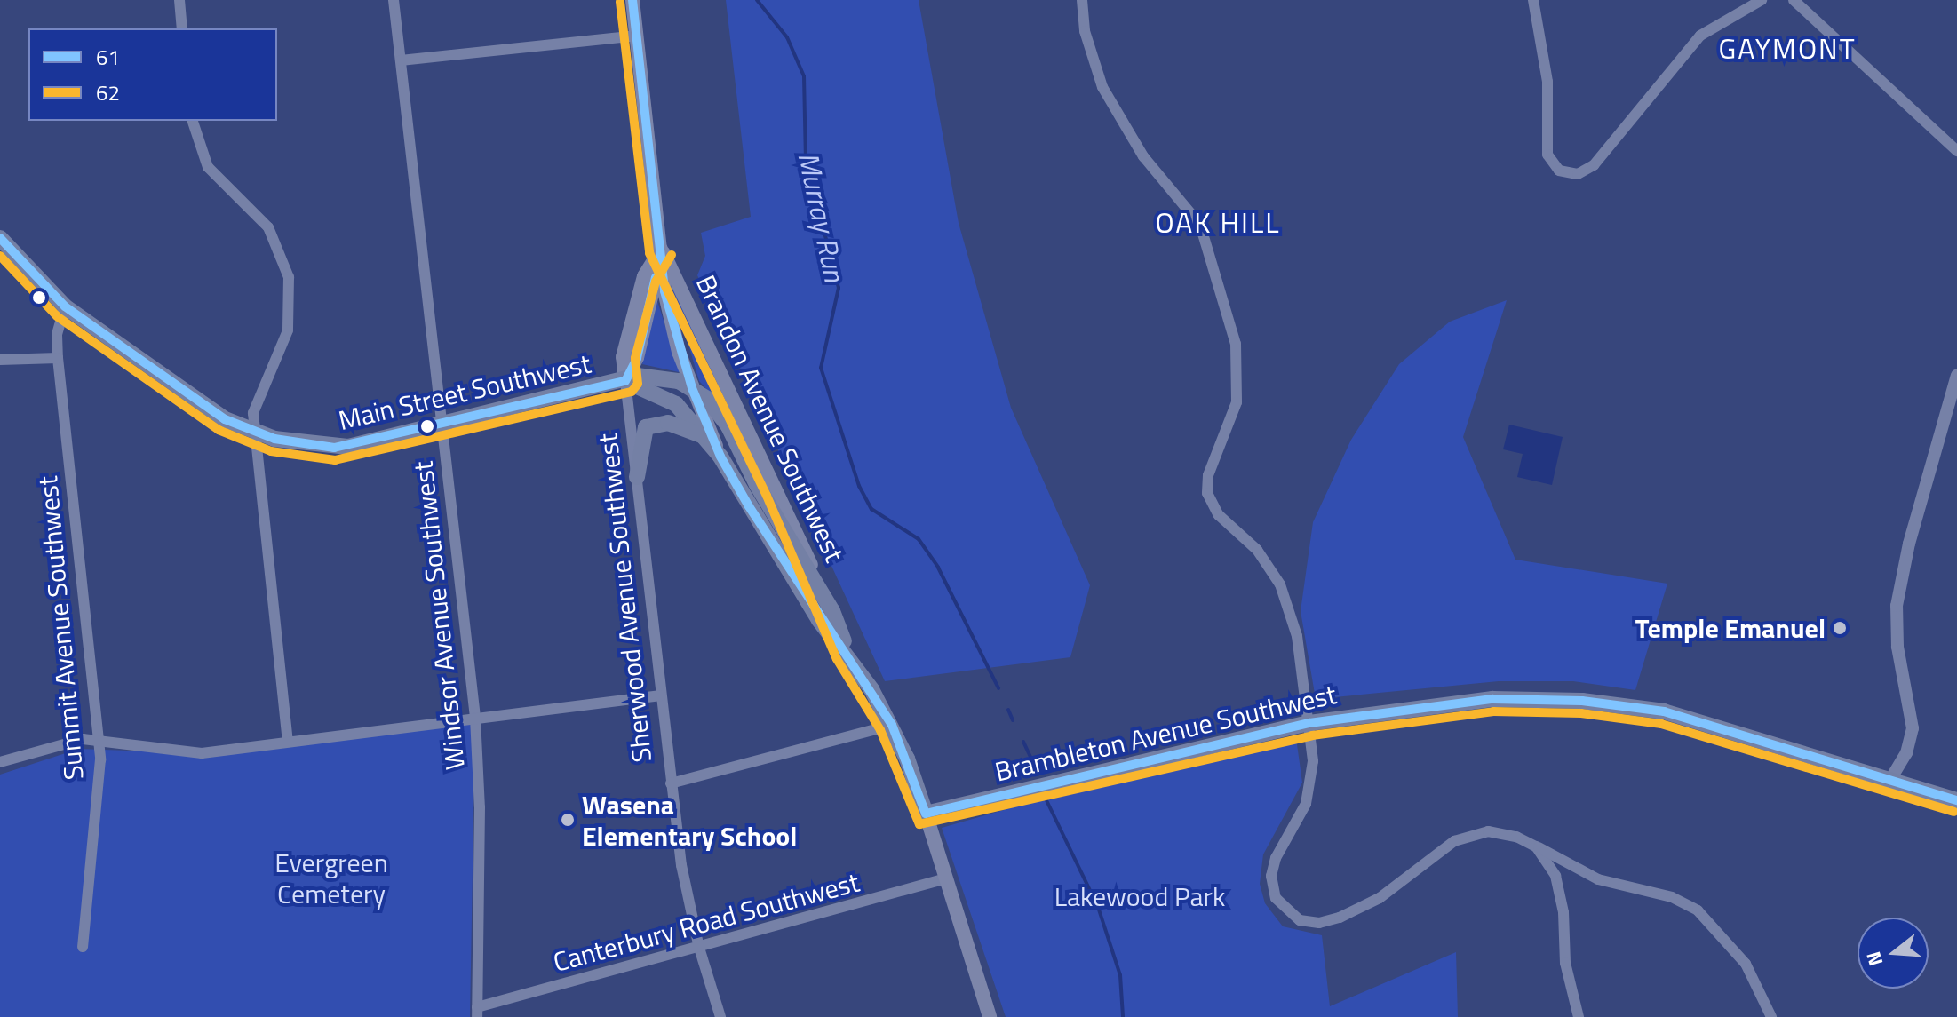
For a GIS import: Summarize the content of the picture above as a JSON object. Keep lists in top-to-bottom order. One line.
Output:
{"streets":{"main road":["Main Street Southwest","Brandon Avenue Southwest","Sherwood Avenue Southwest","Brambleton Avenue Southwest"],"street":["Windsor Avenue Southwest","Summit Avenue Southwest","Canterbury Road Southwest"]},"crossings":[["Main Street Southwest","Brandon Avenue Southwest"],["Main Street Southwest","Sherwood Avenue Southwest"],["Main Street Southwest","Windsor Avenue Southwest"],["Main Street Southwest","Summit Avenue Southwest"],["Brandon Avenue Southwest","Sherwood Avenue Southwest"],["Brandon Avenue Southwest","Brambleton Avenue Southwest"],["Brandon Avenue Southwest","Canterbury Road Southwest"],["Sherwood Avenue Southwest","Canterbury Road Southwest"],["Windsor Avenue Southwest","Canterbury Road Southwest"]],"districts":["GAYMONT","OAK HILL"],"water":["Murray Run"],"parks":["Evergreen Cemetery","Lakewood Park"],"places":["Temple Emanuel","Wasena Elementary School"],"lines":["transit line 61","transit line 62"],"legend":["61","62"],"north":"left"}
